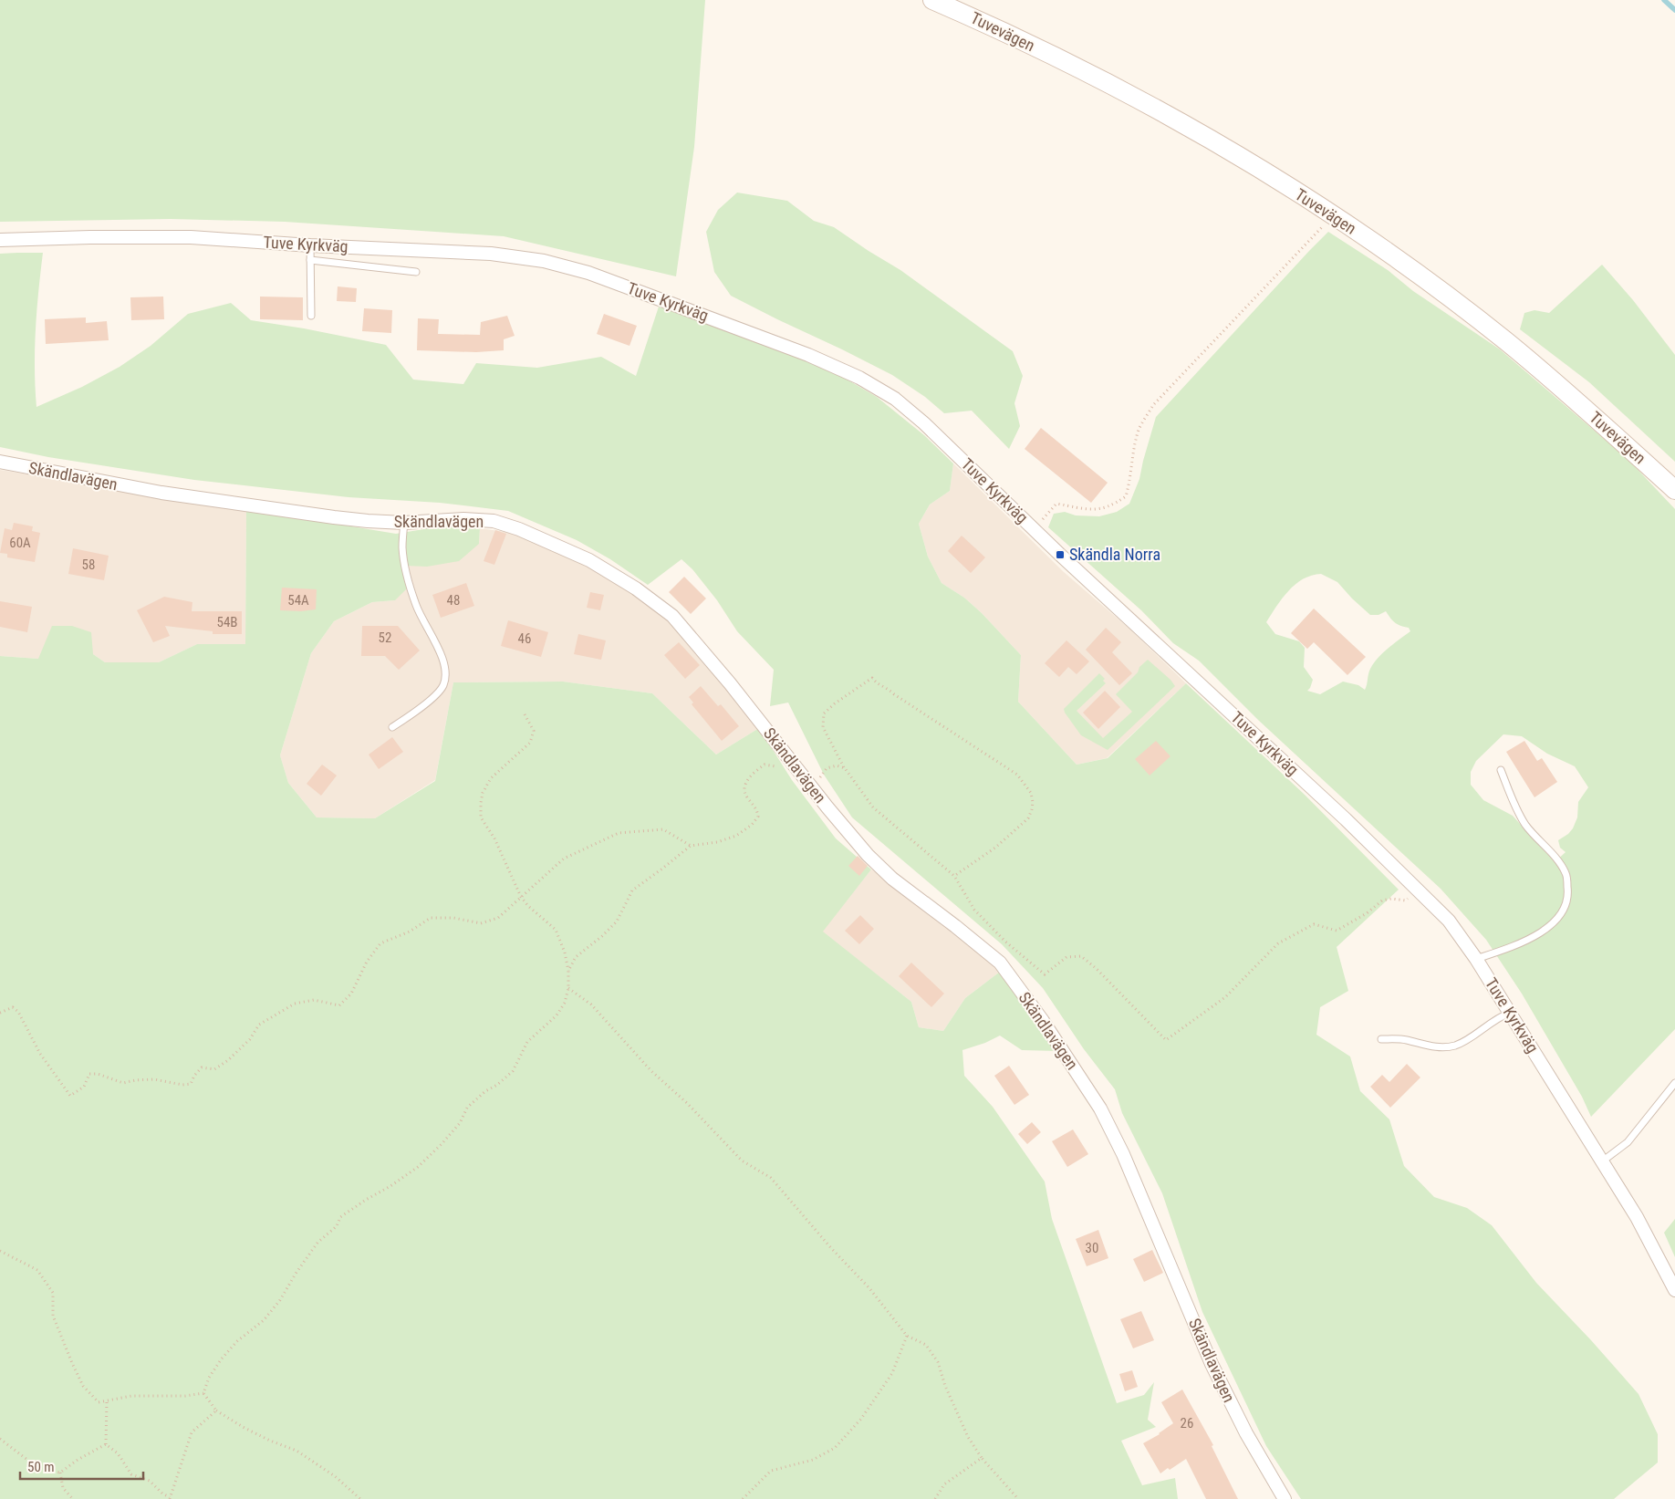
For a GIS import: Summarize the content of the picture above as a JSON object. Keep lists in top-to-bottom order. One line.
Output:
{"streets":{"main road":["Tuvevägen"],"street":["Tuve Kyrkväg","Skändlavägen"]},"places":{"transit":["Skändla Norra"]},"house_numbers":["60A","58","54A","48","54B","52","46","30","26"],"scale_bar":"50 m"}
